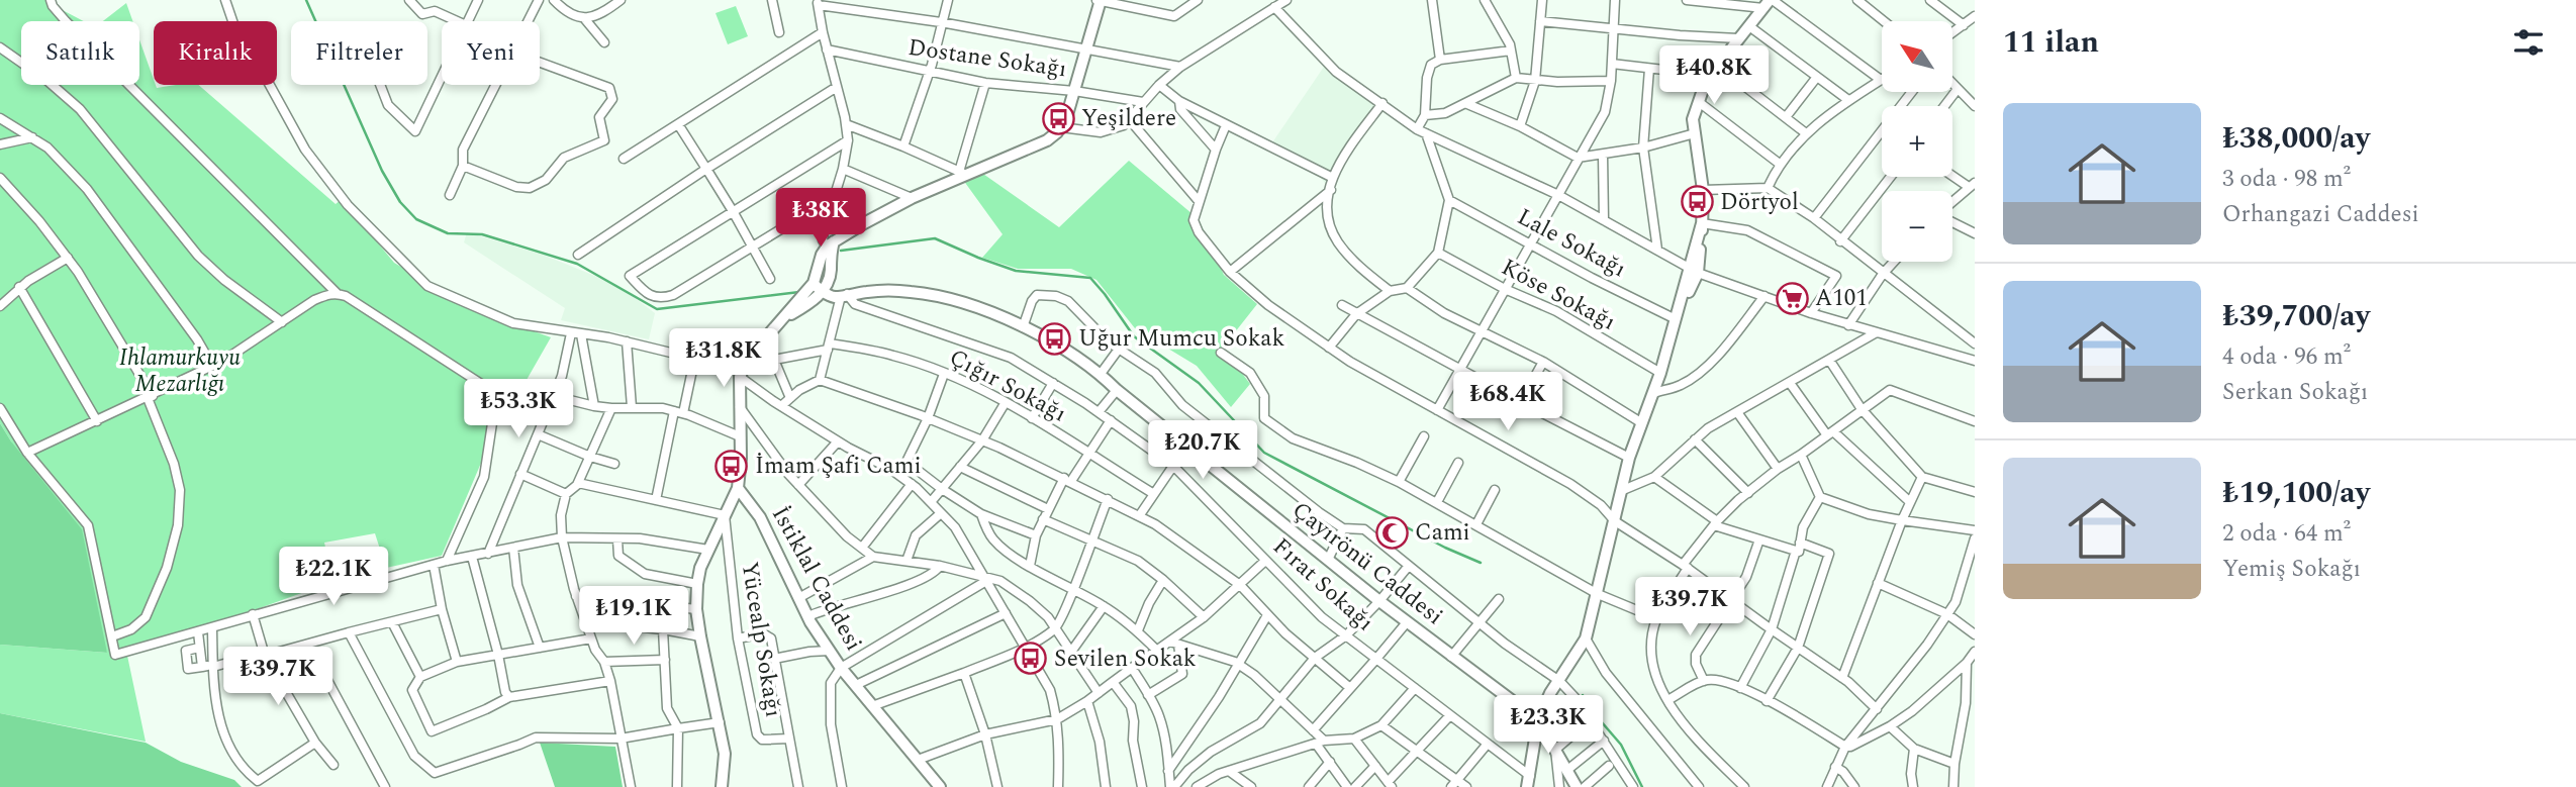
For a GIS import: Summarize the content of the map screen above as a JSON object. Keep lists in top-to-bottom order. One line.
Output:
{"streets":{"street":["Dostane Sokağı","Lale Sokağı","Köse Sokağı","Çığır Sokağı","Çayırönü Caddesi","İstiklal Caddesi","Fırat Sokağı","Yücealp Sokağı"]},"crossings":[["Lale Sokağı","Köse Sokağı"],["Çayırönü Caddesi","Fırat Sokağı"]],"parks":["Ihlamurkuyu Mezarlığı"],"places":{"bus stop":["Yeşildere","Dörtyol","Uğur Mumcu Sokak","İmam Şafi Cami","Sevilen Sokak"],"supermarket":["A101"],"mosque":["Cami"]},"north":"top left","page":{"heading":"11 ilan","map_buttons":["+","−"],"chip":["Satılık","Kiralık","Filtreler","Yeni"],"price":["₺40.8K","₺38K","₺31.8K","₺68.4K","₺53.3K","₺20.7K","₺22.1K","₺39.7K","₺19.1K","₺39.7K","₺23.3K"],"list":[{"name":"₺38,000/ay","note":"3 oda · 98 m² · Orhangazi Caddesi"},{"name":"₺39,700/ay","note":"4 oda · 96 m² · Serkan Sokağı"},{"name":"₺19,100/ay","note":"2 oda · 64 m² · Yemiş Sokağı"}]}}
